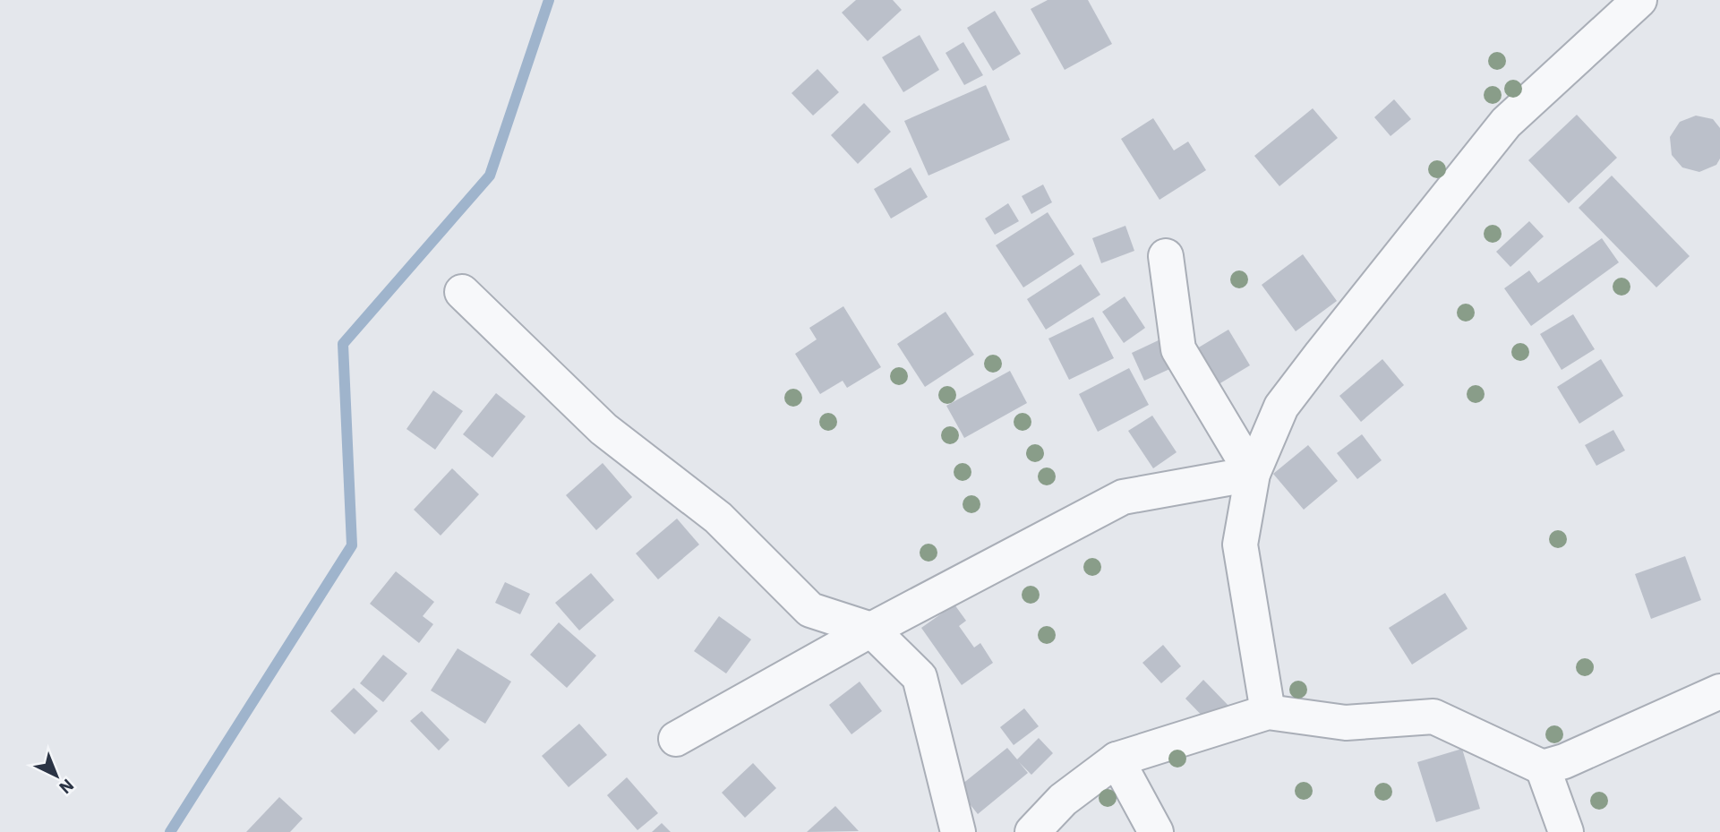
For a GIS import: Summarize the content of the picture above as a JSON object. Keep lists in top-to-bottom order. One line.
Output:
{"north":"bottom right"}
